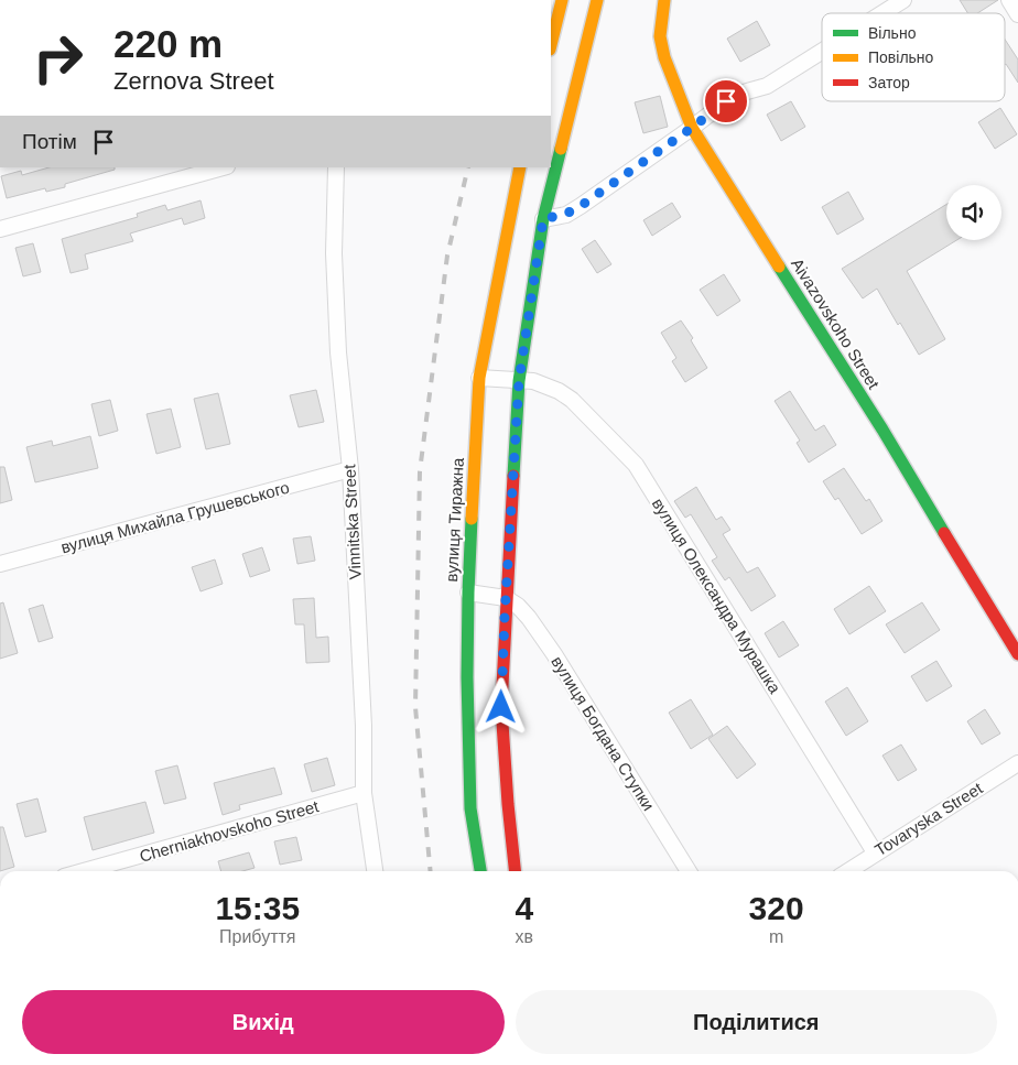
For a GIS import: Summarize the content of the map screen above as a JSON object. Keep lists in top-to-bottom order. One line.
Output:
{"streets":{"main road":["Aivazovskoho Street","вулиця Тиражна"],"street":["вулиця Михайла Грушевського","Vinnitska Street","вулиця Олександра Мурашка","вулиця Богдана Ступки","Tovaryska Street","Cherniakhovskoho Street"]},"crossings":[["вулиця Михайла Грушевського","Vinnitska Street"],["вулиця Тиражна","вулиця Олександра Мурашка"],["Vinnitska Street","Cherniakhovskoho Street"],["вулиця Олександра Мурашка","Tovaryska Street"]],"legend":["Вільно","Повільно","Затор"],"page":{"turn":["220 m","Zernova Street"],"then":"Потім","eta":["15:35","Прибуття","4","хв","320","m"],"buttons":["Вихід","Поділитися"]}}
